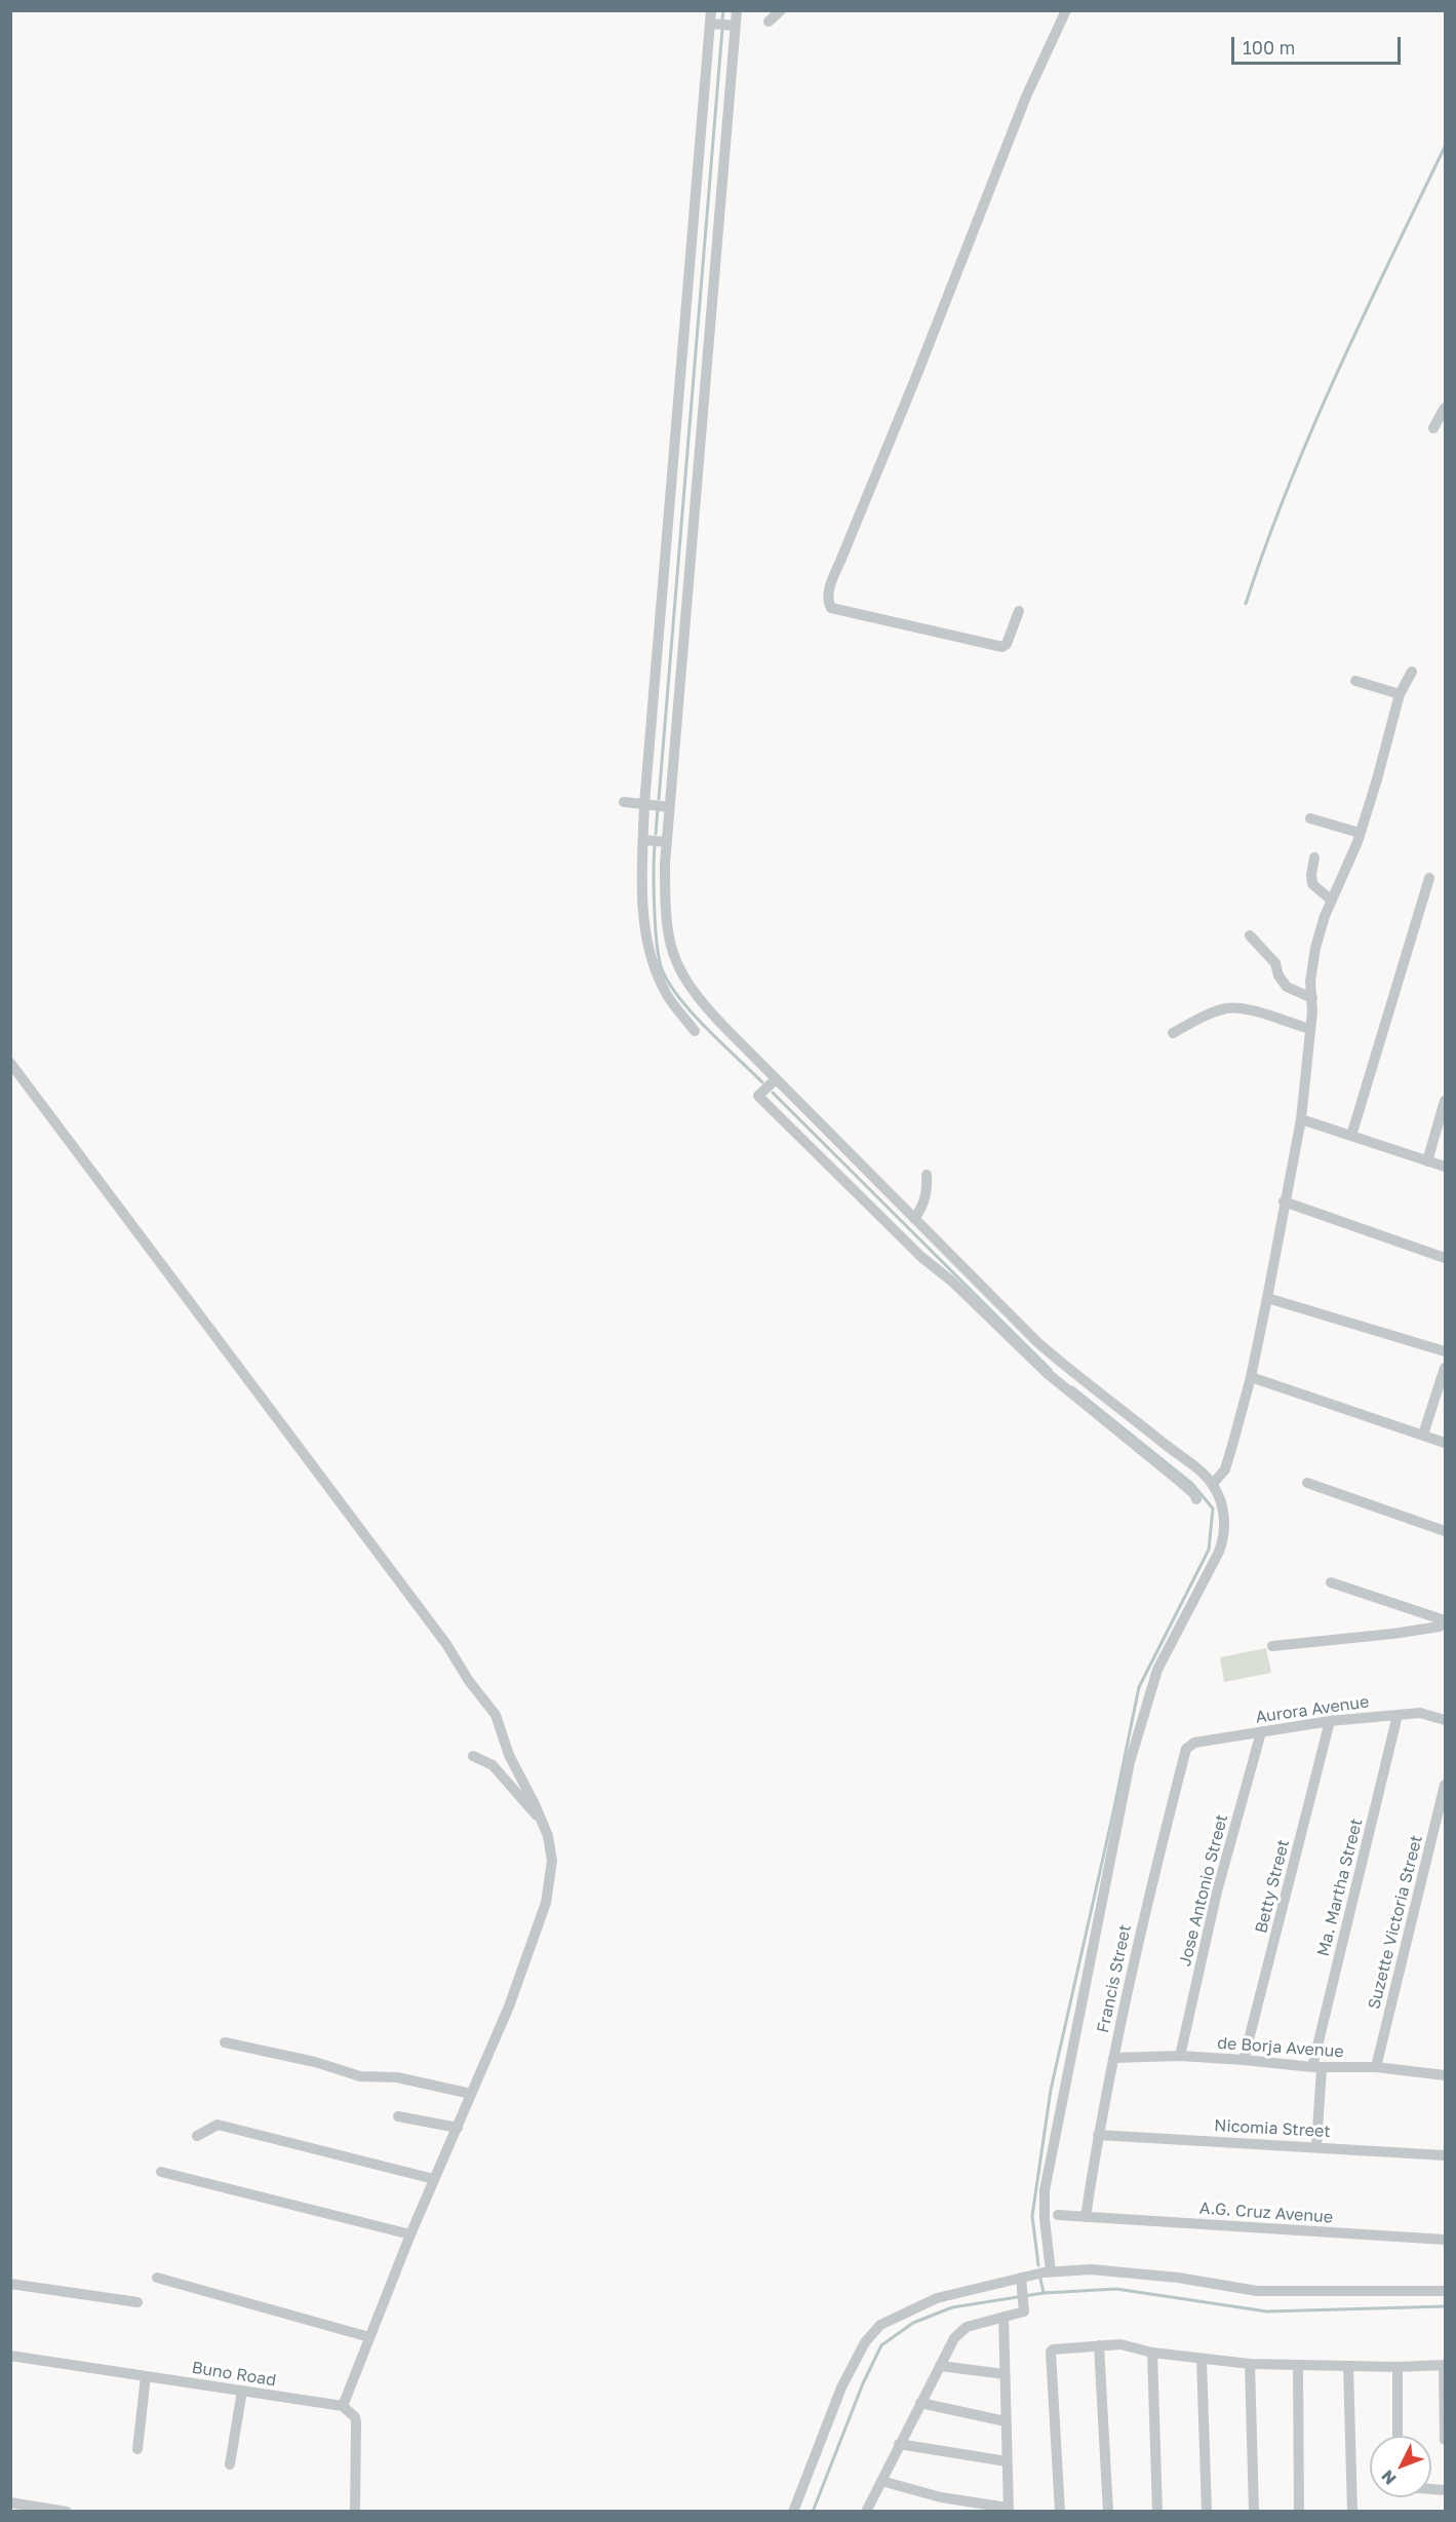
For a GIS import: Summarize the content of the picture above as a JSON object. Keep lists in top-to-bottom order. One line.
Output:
{"streets":{"street":["Aurora Avenue","Betty Street","Ma. Martha Street","Jose Antonio Street","Suzette Victoria Street","Francis Street","de Borja Avenue","Nicomia Street","A.G. Cruz Avenue","Buno Road"]},"crossings":[["Aurora Avenue","Betty Street"],["Aurora Avenue","Ma. Martha Street"],["Aurora Avenue","Jose Antonio Street"],["Aurora Avenue","Francis Street"],["Betty Street","de Borja Avenue"],["Ma. Martha Street","de Borja Avenue"],["Ma. Martha Street","Nicomia Street"],["Jose Antonio Street","de Borja Avenue"],["Suzette Victoria Street","de Borja Avenue"],["Francis Street","de Borja Avenue"],["Francis Street","Nicomia Street"],["Francis Street","A.G. Cruz Avenue"]],"scale_bar":"100 m","north":"bottom left"}
